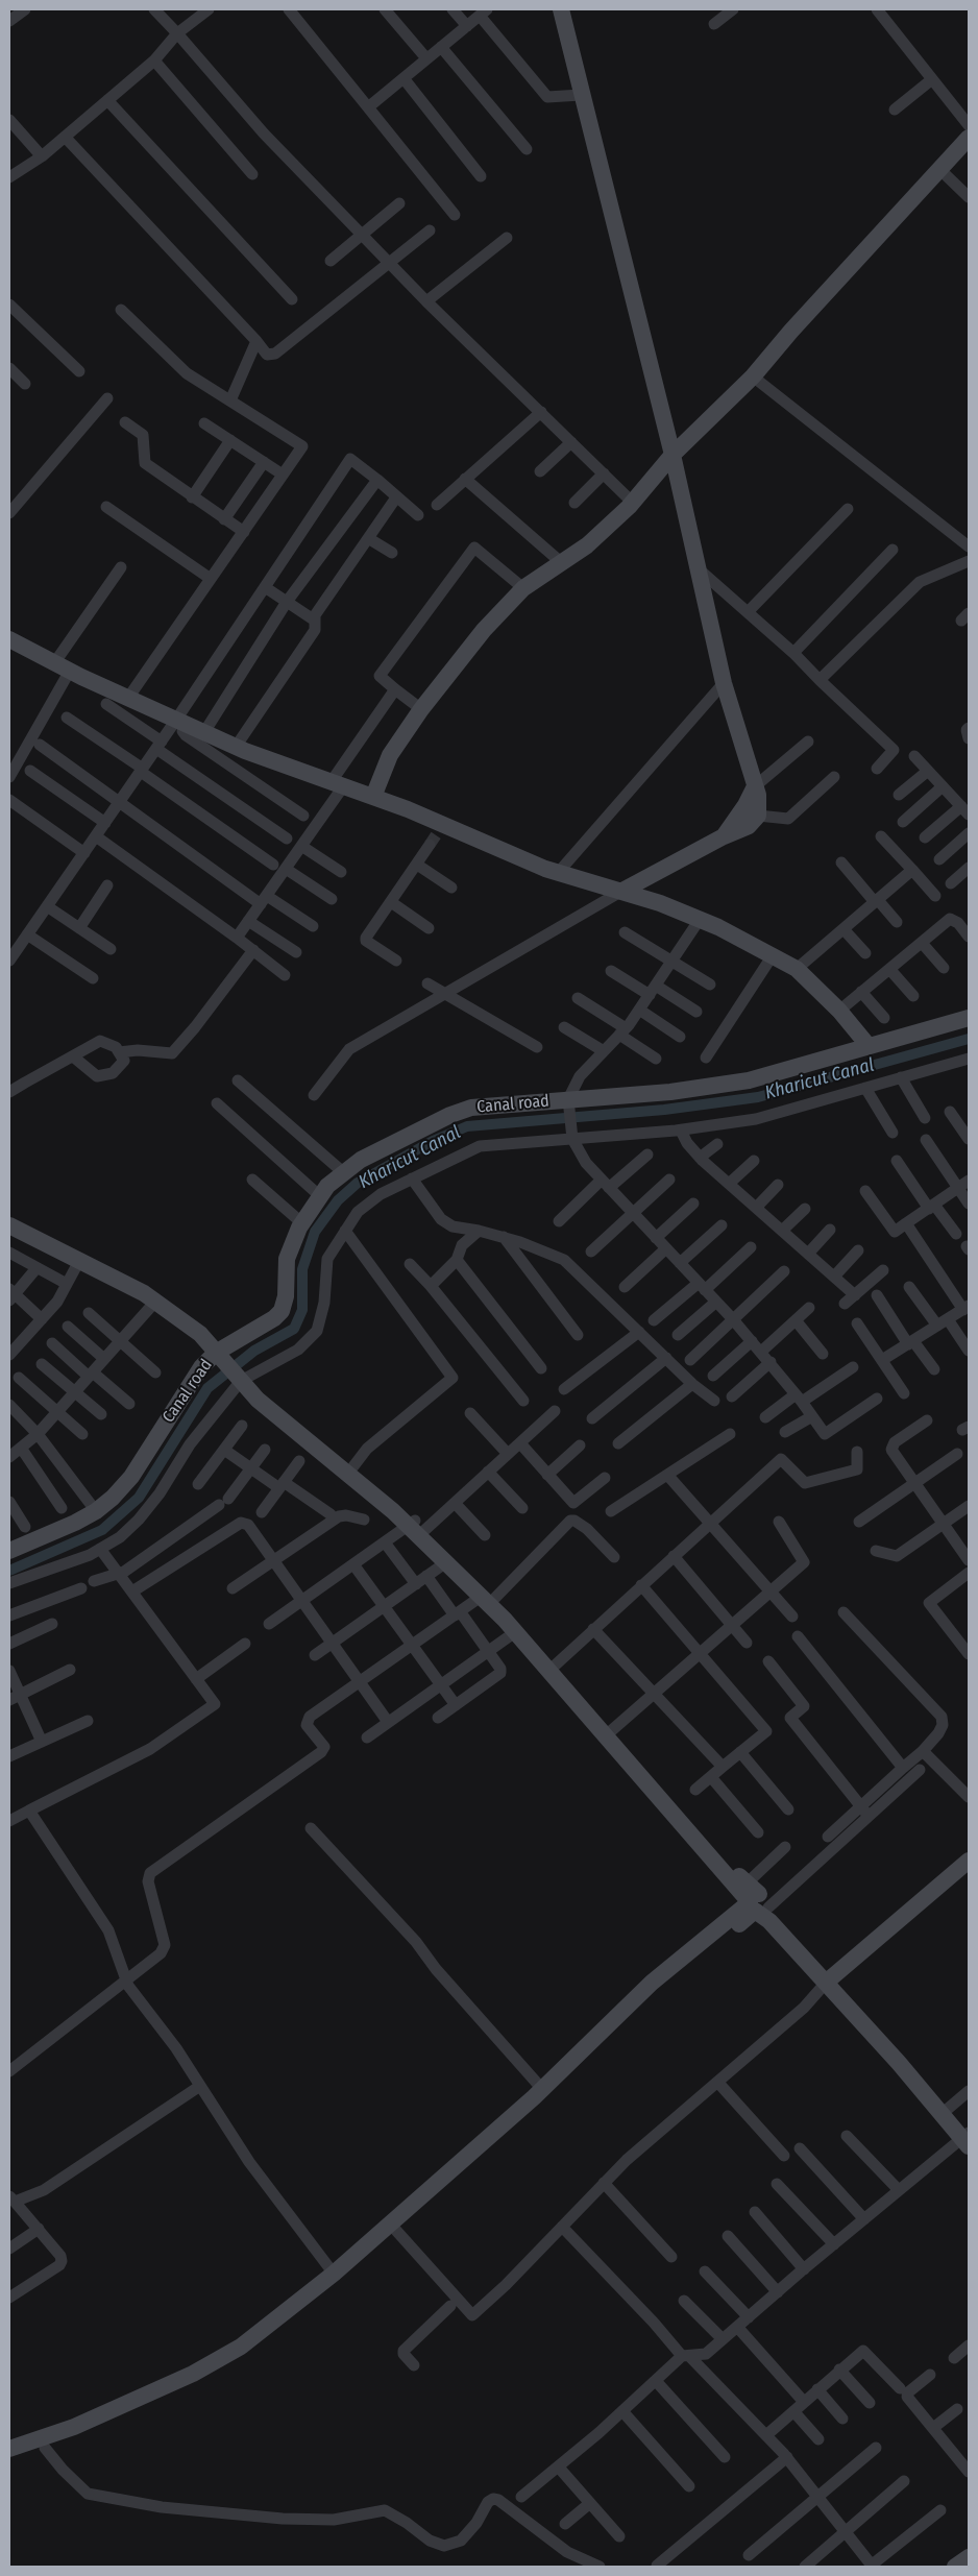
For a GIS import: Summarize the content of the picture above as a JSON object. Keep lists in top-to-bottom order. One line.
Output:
{"streets":{"street":["Canal road"]},"water":["Kharicut Canal"]}
